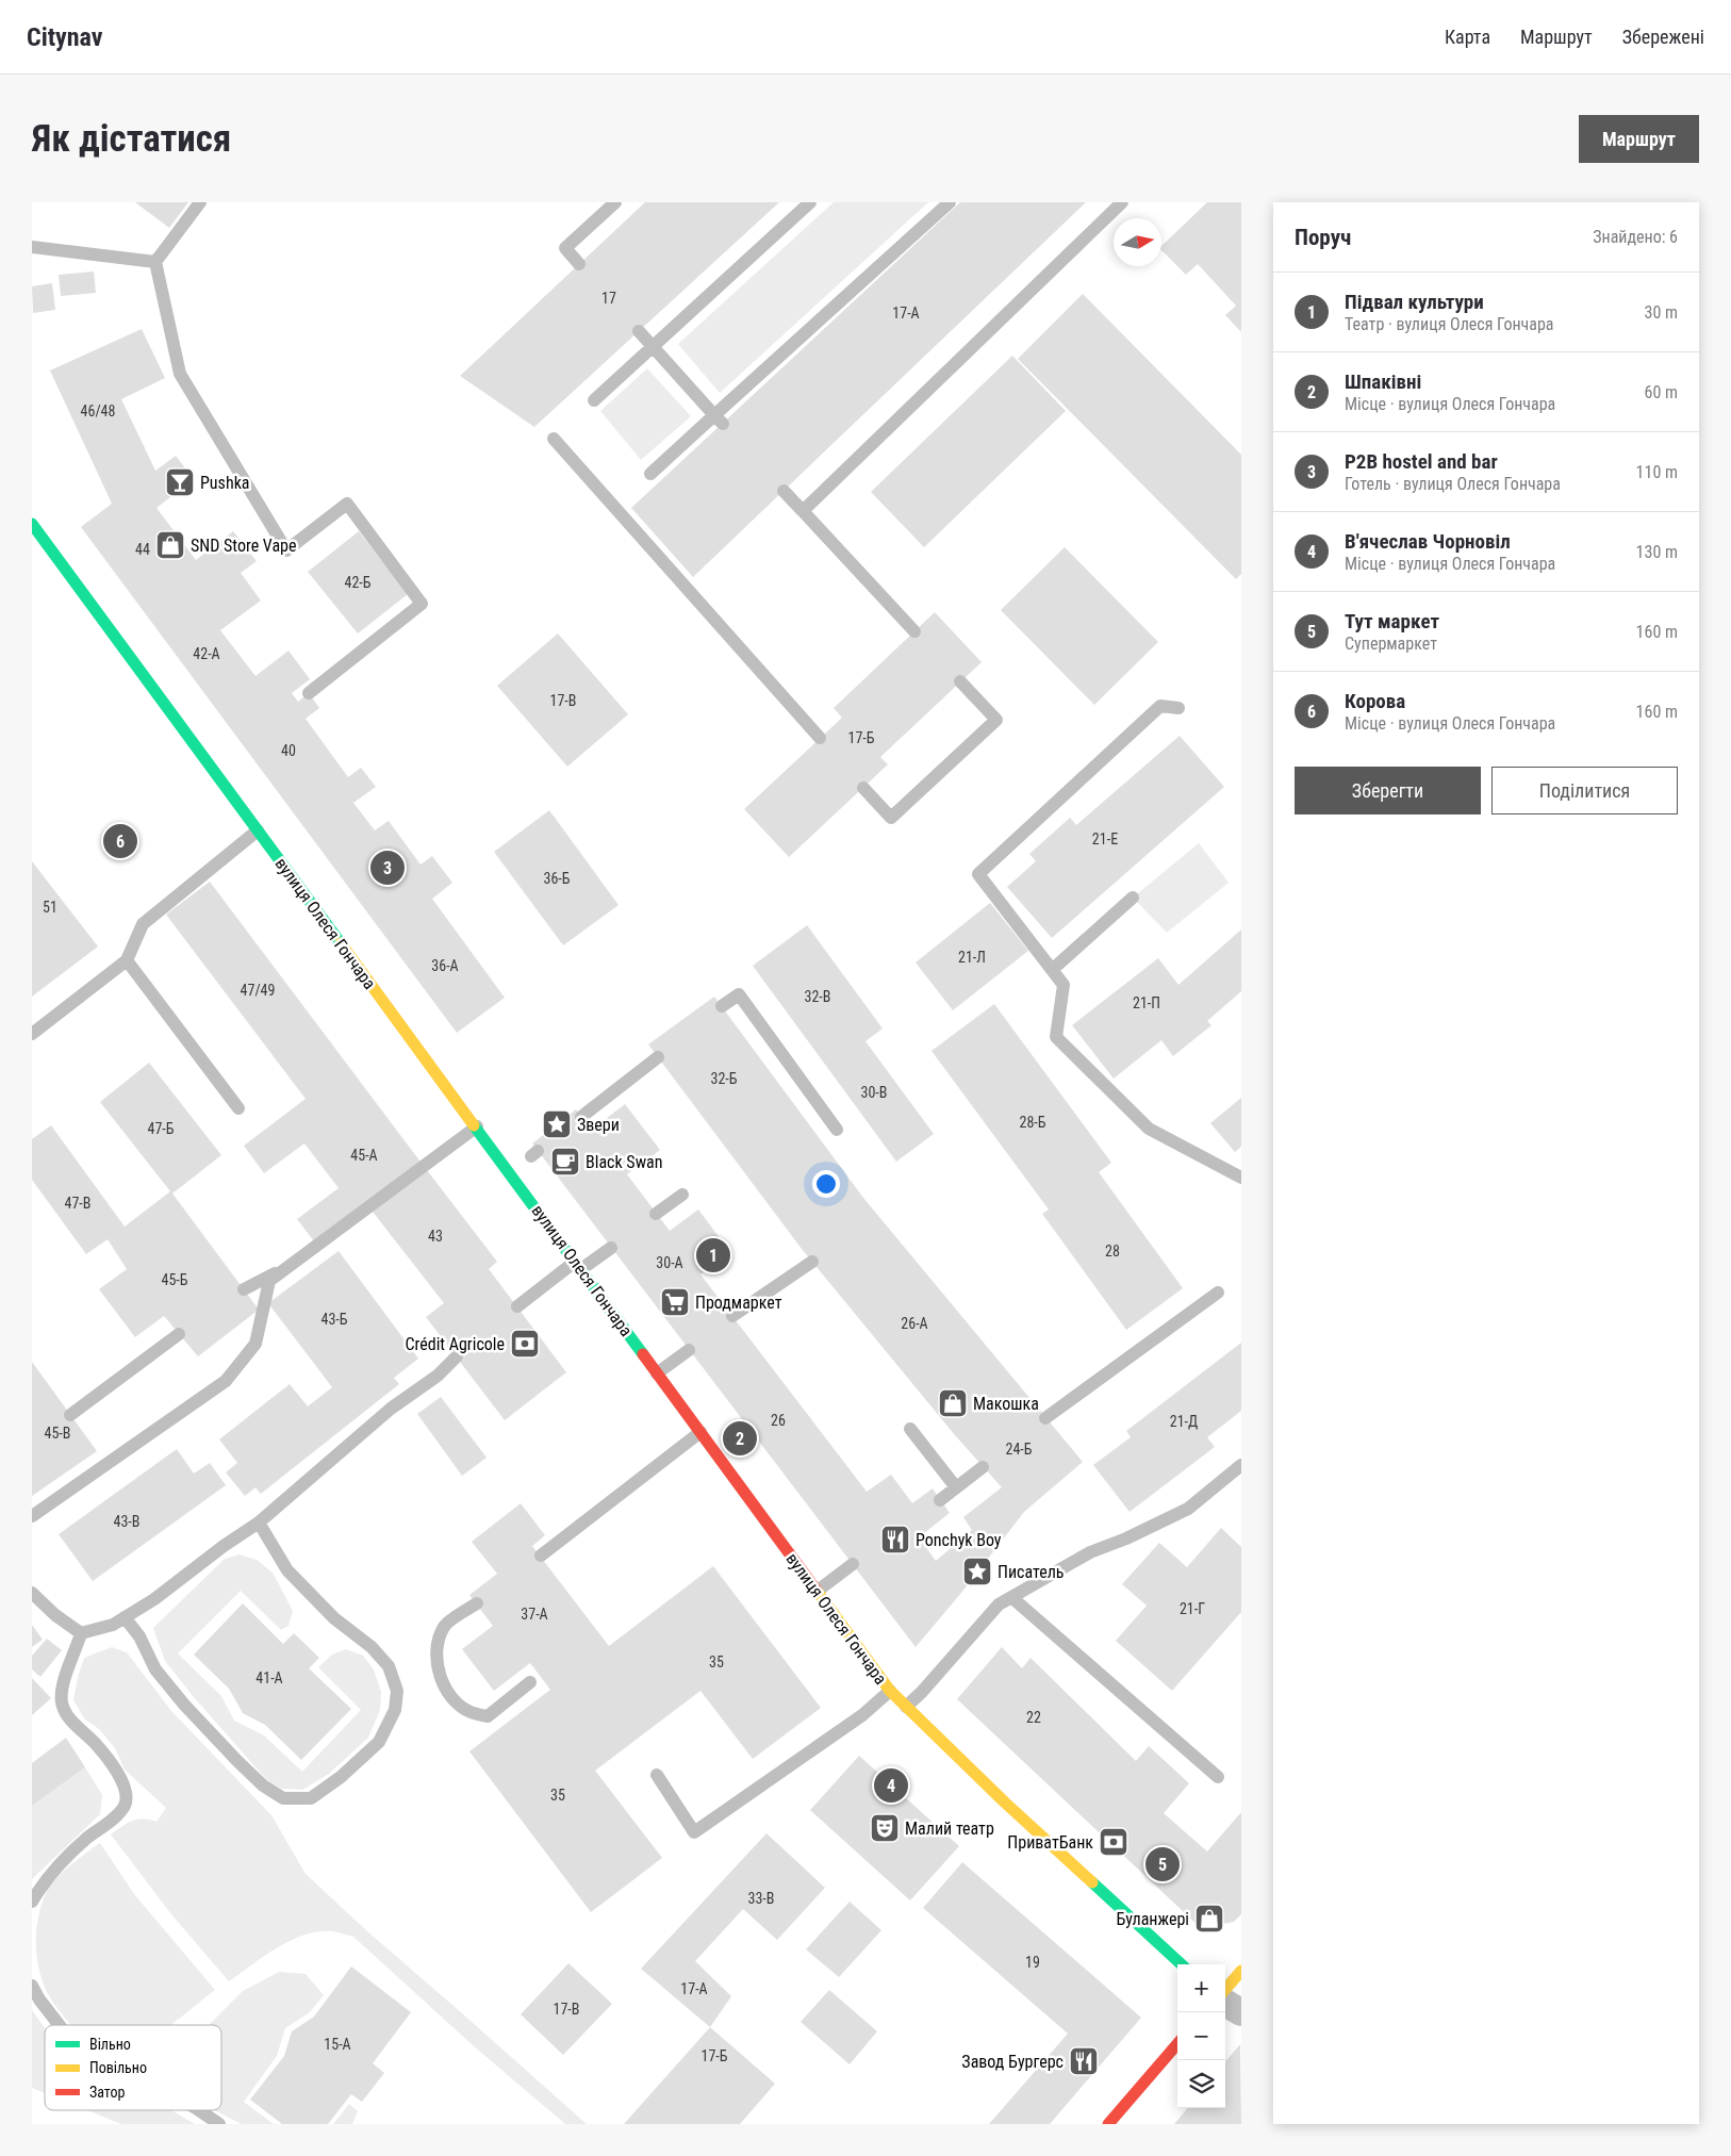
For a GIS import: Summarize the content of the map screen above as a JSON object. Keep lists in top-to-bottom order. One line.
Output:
{"streets":{"street":["вулиця Олеся Гончара"]},"places":{"bar":["Pushka"],"shop":["SND Store Vape","Макошка","Буланжері"],"place":["Звери","Писатель"],"cafe":["Black Swan"],"supermarket":["Продмаркет"],"bank":["Crédit Agricole","ПриватБанк"],"restaurant":["Ponchyk Boy","Завод Бургерс"],"theatre":["Малий театр"]},"house_numbers":["17","17-А","46/48","44","42-Б","42-А","17-В","17-Б","40","21-Е","36-Б","51","21-Л","36-А","47/49","32-В","21-П","32-Б","30-В","28-Б","47-Б","45-А","47-В","43","28","30-А","45-Б","43-Б","26-А","26","21-Д","45-В","24-Б","43-В","21-Г","37-А","35","41-А","22","35","33-В","19","17-А","17-В","15-А","17-Б"],"legend":["Вільно","Повільно","Затор"],"north":"right","page":{"header":"Citynav","nav":["Карта","Маршрут","Збережені"],"buttons":["Маршрут",["Зберегти","Поділитися"]],"title":"Як дістатися","heading":["Поруч","Знайдено: 6"],"list":[{"mark":"1","name":"Підвал культури","note":"Театр · вулиця Олеся Гончара","value":"30 m"},{"mark":"2","name":"Шпаківні","note":"Місце · вулиця Олеся Гончара","value":"60 m"},{"mark":"3","name":"P2B hostel and bar","note":"Готель · вулиця Олеся Гончара","value":"110 m"},{"mark":"4","name":"В'ячеслав Чорновіл","note":"Місце · вулиця Олеся Гончара","value":"130 m"},{"mark":"5","name":"Тут маркет","note":"Супермаркет","value":"160 m"},{"mark":"6","name":"Корова","note":"Місце · вулиця Олеся Гончара","value":"160 m"}],"pins":["6","3","1","2","4","5"],"map_buttons":["+","−"]}}
